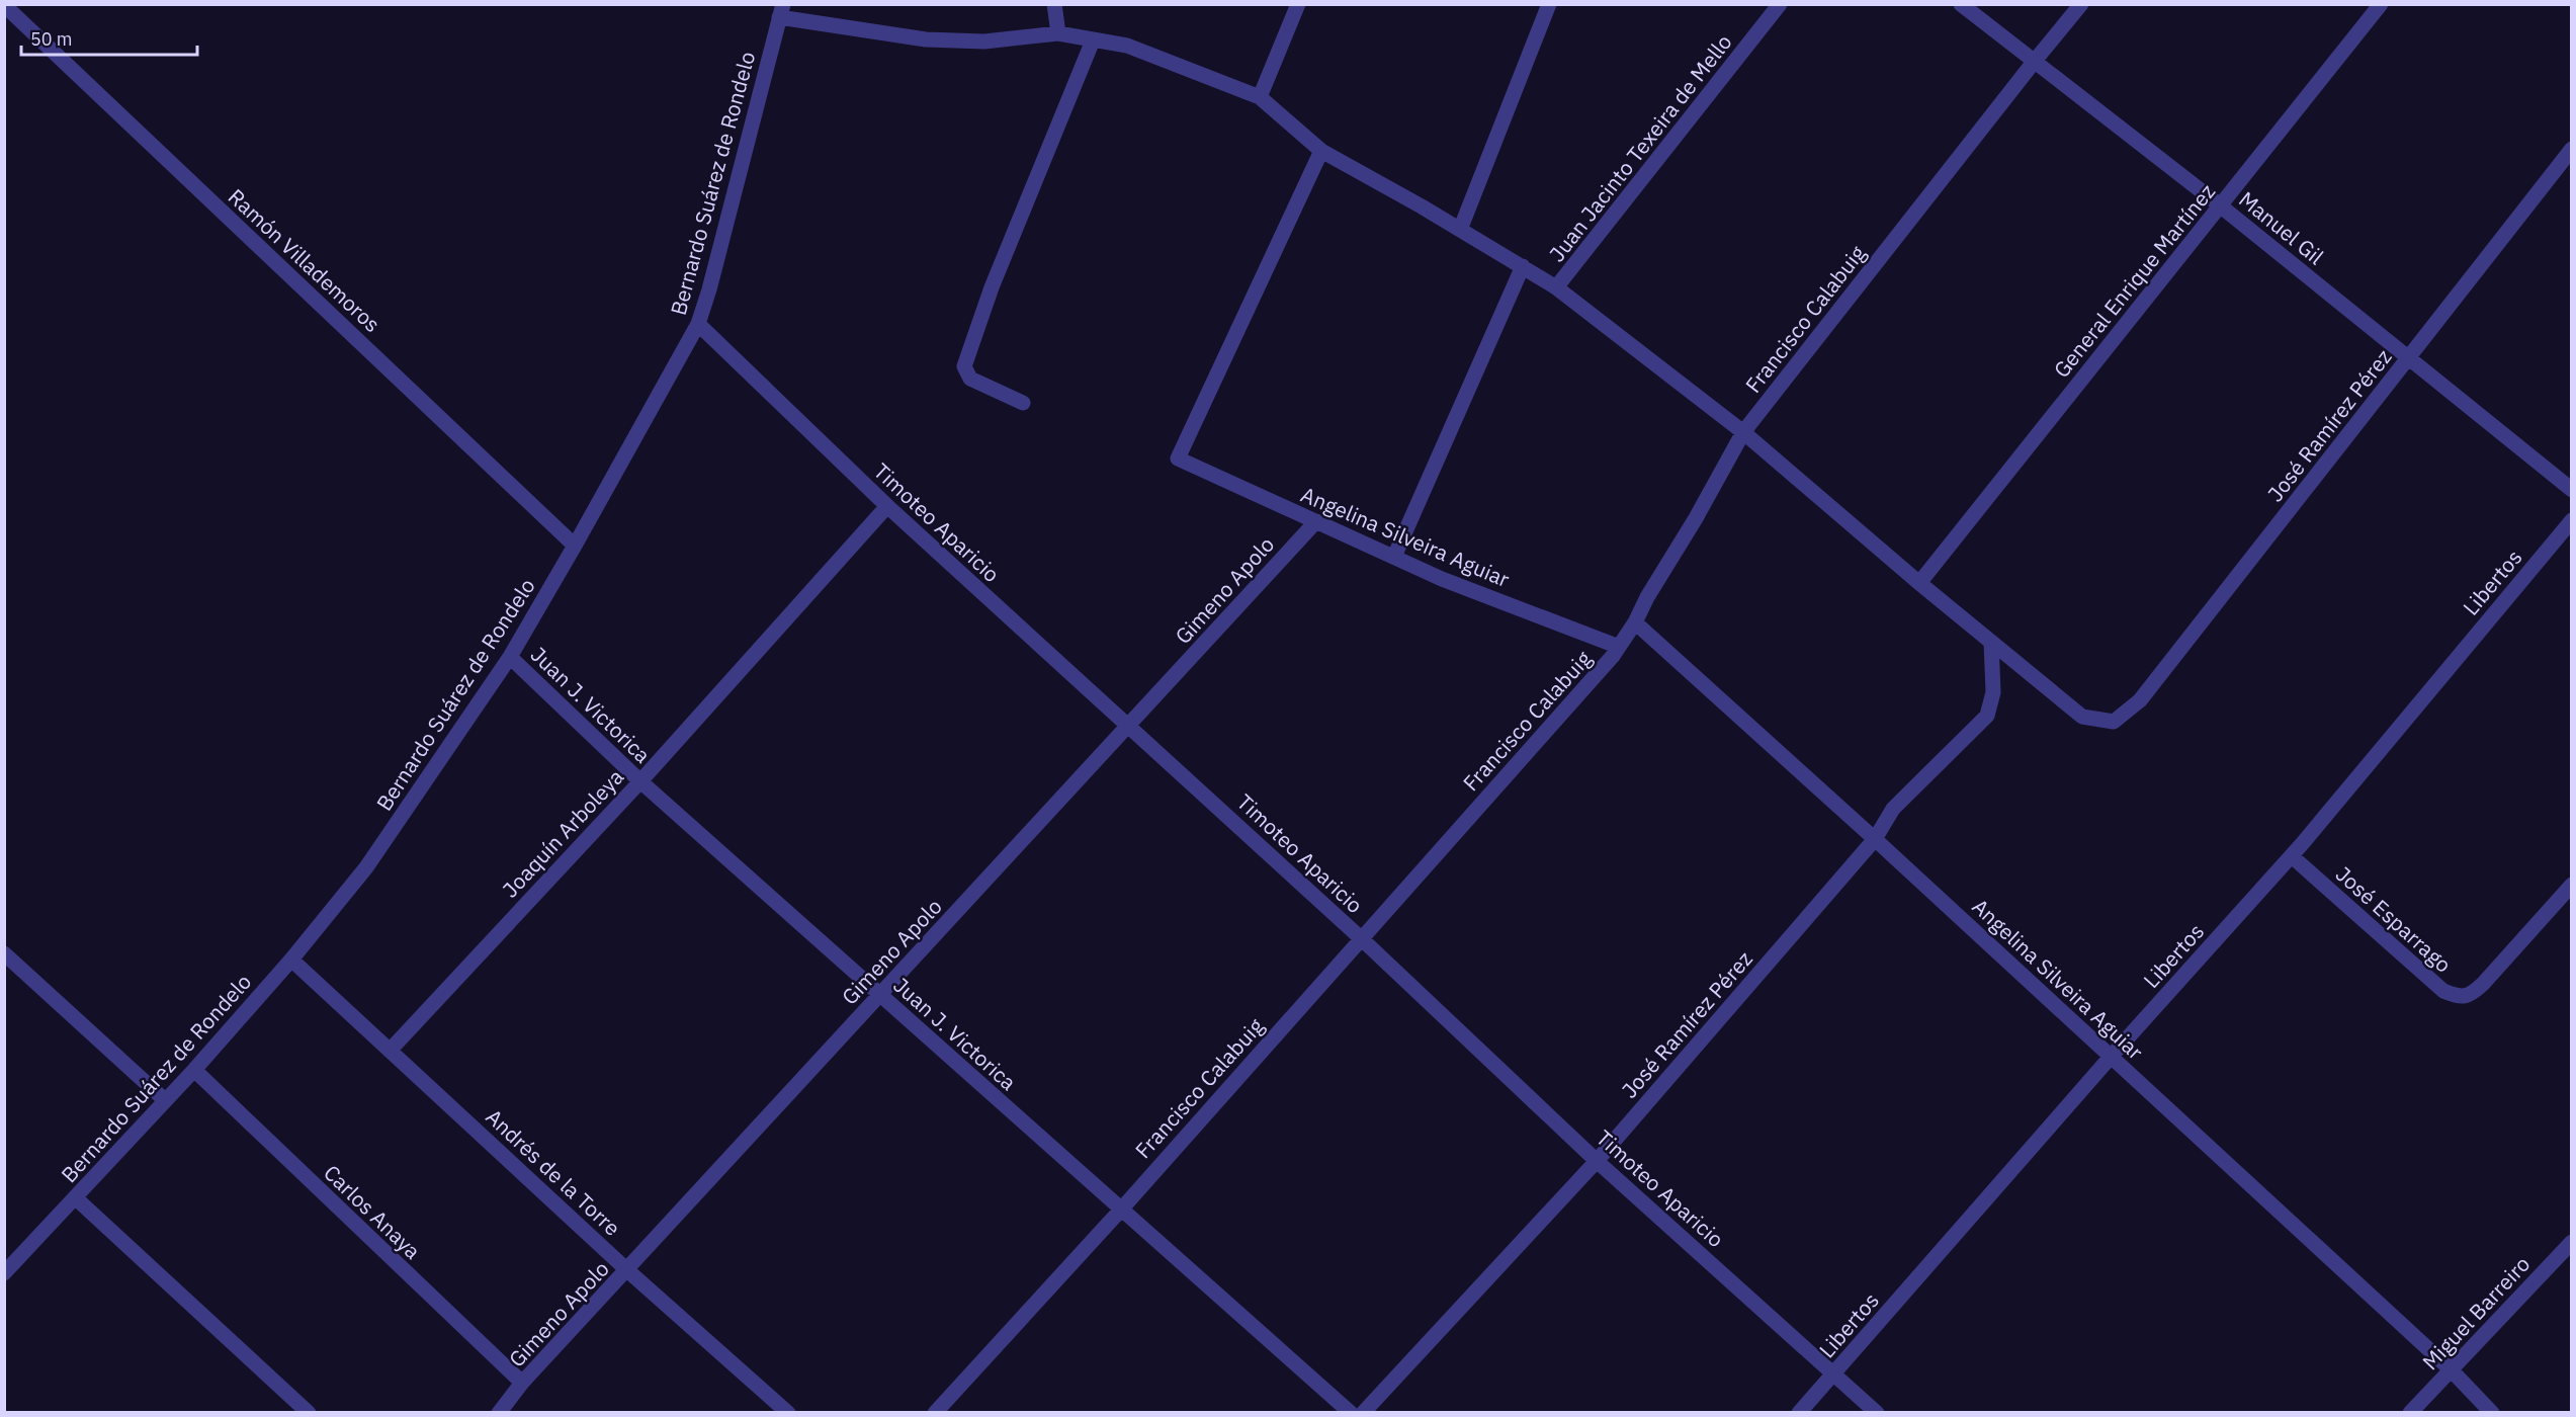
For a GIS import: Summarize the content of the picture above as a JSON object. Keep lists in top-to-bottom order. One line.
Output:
{"streets":{"street":["Juan Jacinto Texeira de Mello","Bernardo Suárez de Rondelo","Manuel Gil","Ramón Villademoros","General Enrique Martínez","Francisco Calabuig","José Ramírez Pérez","Timoteo Aparicio","Angelina Silveira Aguiar","Libertos","Gimeno Apolo","Juan J. Victorica","Joaquín Arboleya","José Esparrago","Andrés de la Torre","Carlos Anaya","Miguel Barreiro"]},"crossings":[["Bernardo Suárez de Rondelo","Ramón Villademoros"],["Bernardo Suárez de Rondelo","Timoteo Aparicio"],["Bernardo Suárez de Rondelo","Juan J. Victorica"],["Bernardo Suárez de Rondelo","Andrés de la Torre"],["Bernardo Suárez de Rondelo","Carlos Anaya"],["Manuel Gil","General Enrique Martínez"],["Manuel Gil","Francisco Calabuig"],["Manuel Gil","José Ramírez Pérez"],["Francisco Calabuig","Timoteo Aparicio"],["Francisco Calabuig","Angelina Silveira Aguiar"],["Francisco Calabuig","Juan J. Victorica"],["José Ramírez Pérez","Timoteo Aparicio"],["José Ramírez Pérez","Angelina Silveira Aguiar"],["Timoteo Aparicio","Libertos"],["Timoteo Aparicio","Gimeno Apolo"],["Timoteo Aparicio","Joaquín Arboleya"],["Angelina Silveira Aguiar","Libertos"],["Angelina Silveira Aguiar","Gimeno Apolo"],["Angelina Silveira Aguiar","Miguel Barreiro"],["Libertos","José Esparrago"],["Gimeno Apolo","Juan J. Victorica"],["Gimeno Apolo","Andrés de la Torre"],["Gimeno Apolo","Carlos Anaya"],["Juan J. Victorica","Joaquín Arboleya"],["Joaquín Arboleya","Andrés de la Torre"]],"scale_bar":"50 m"}
